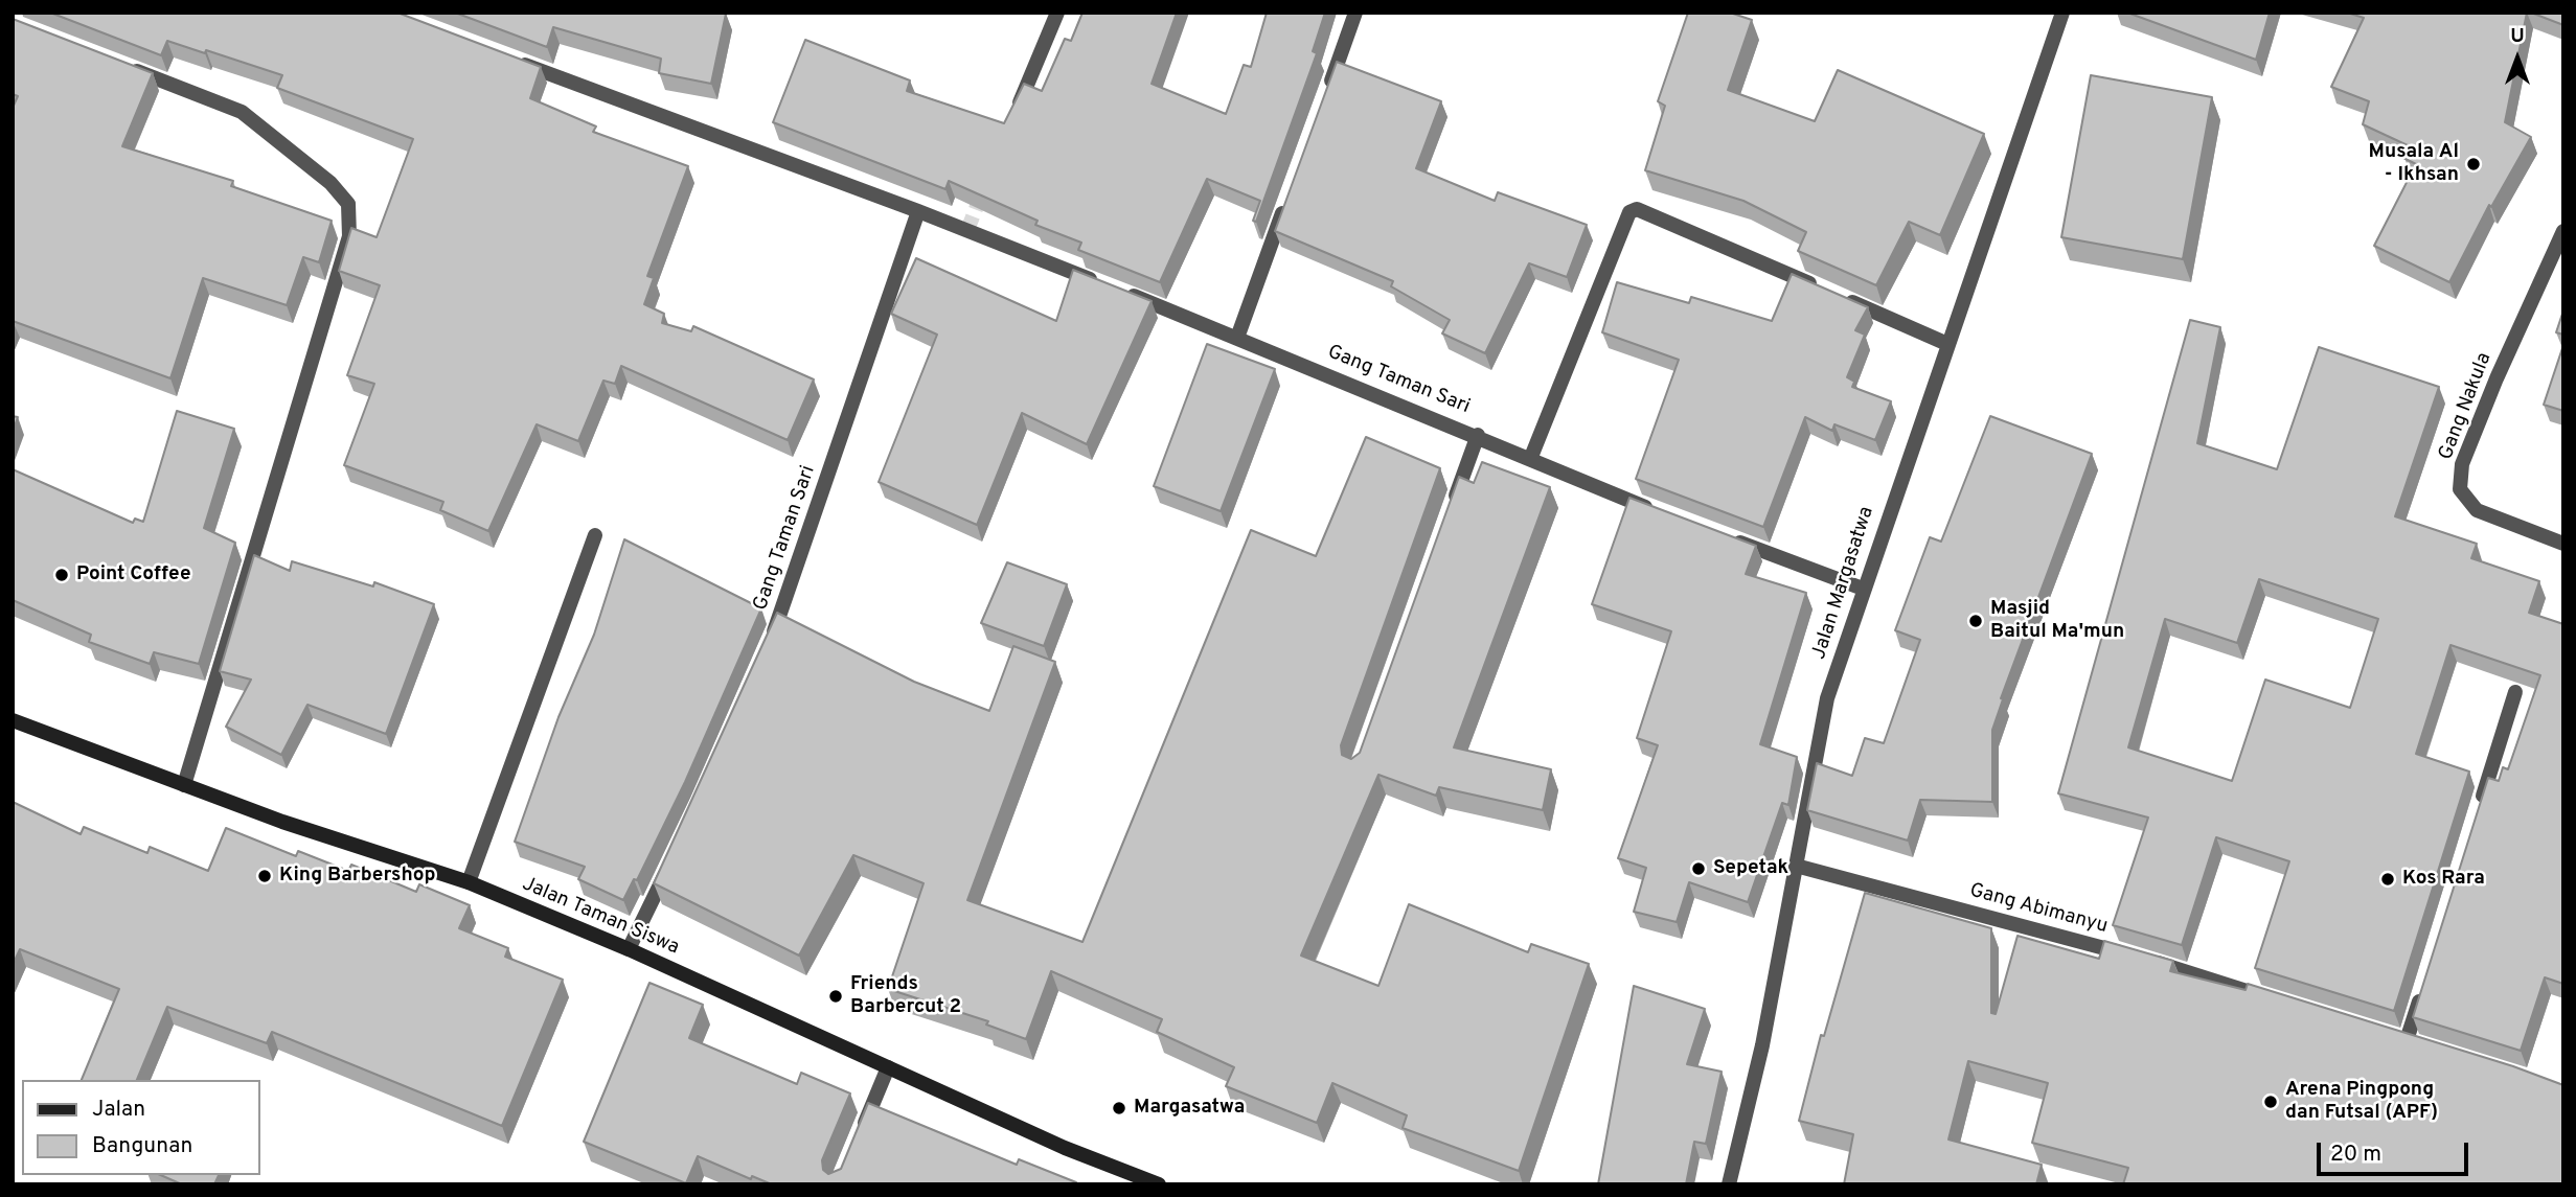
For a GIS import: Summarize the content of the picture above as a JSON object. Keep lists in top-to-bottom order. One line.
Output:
{"streets":{"main road":["Jalan Taman Siswa"],"street":["Gang Taman Sari","Gang Nakula","Jalan Margasatwa","Gang Abimanyu"]},"crossings":[["Jalan Margasatwa","Gang Abimanyu"]],"places":["Musala Al - Ikhsan","Point Coffee","Masjid Baitul Ma'mun","Sepetak","King Barbershop","Kos Rara","Friends Barbercut 2","Arena Pingpong dan Futsal (APF)","Margasatwa"],"legend":["Jalan","Bangunan"],"scale_bar":"20 m","north":"top"}
